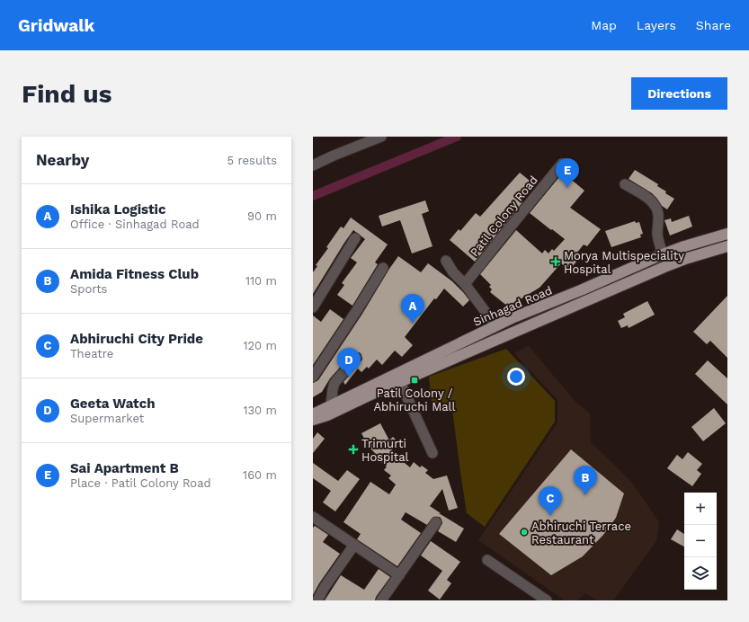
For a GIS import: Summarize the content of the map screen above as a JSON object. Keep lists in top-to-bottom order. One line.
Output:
{"streets":{"main road":["Sinhagad Road"],"street":["Patil Colony Road"]},"places":{"health":["Morya Multispeciality Hospital","Trimurti Hospital"],"transit":["Patil Colony / Abhiruchi Mall"],"other":["Abhiruchi Terrace Restaurant"]},"page":{"header":"Gridwalk","nav":["Map","Layers","Share"],"buttons":"Directions","title":"Find us","heading":["Nearby","5 results"],"pins":["E","A","D","B","C"],"list":[{"mark":"A","name":"Ishika Logistic","note":"Office · Sinhagad Road","value":"90 m"},{"mark":"B","name":"Amida Fitness Club","note":"Sports","value":"110 m"},{"mark":"C","name":"Abhiruchi City Pride","note":"Theatre","value":"120 m"},{"mark":"D","name":"Geeta Watch","note":"Supermarket","value":"130 m"},{"mark":"E","name":"Sai Apartment B","note":"Place · Patil Colony Road","value":"160 m"}],"map_buttons":["+","−"]}}
